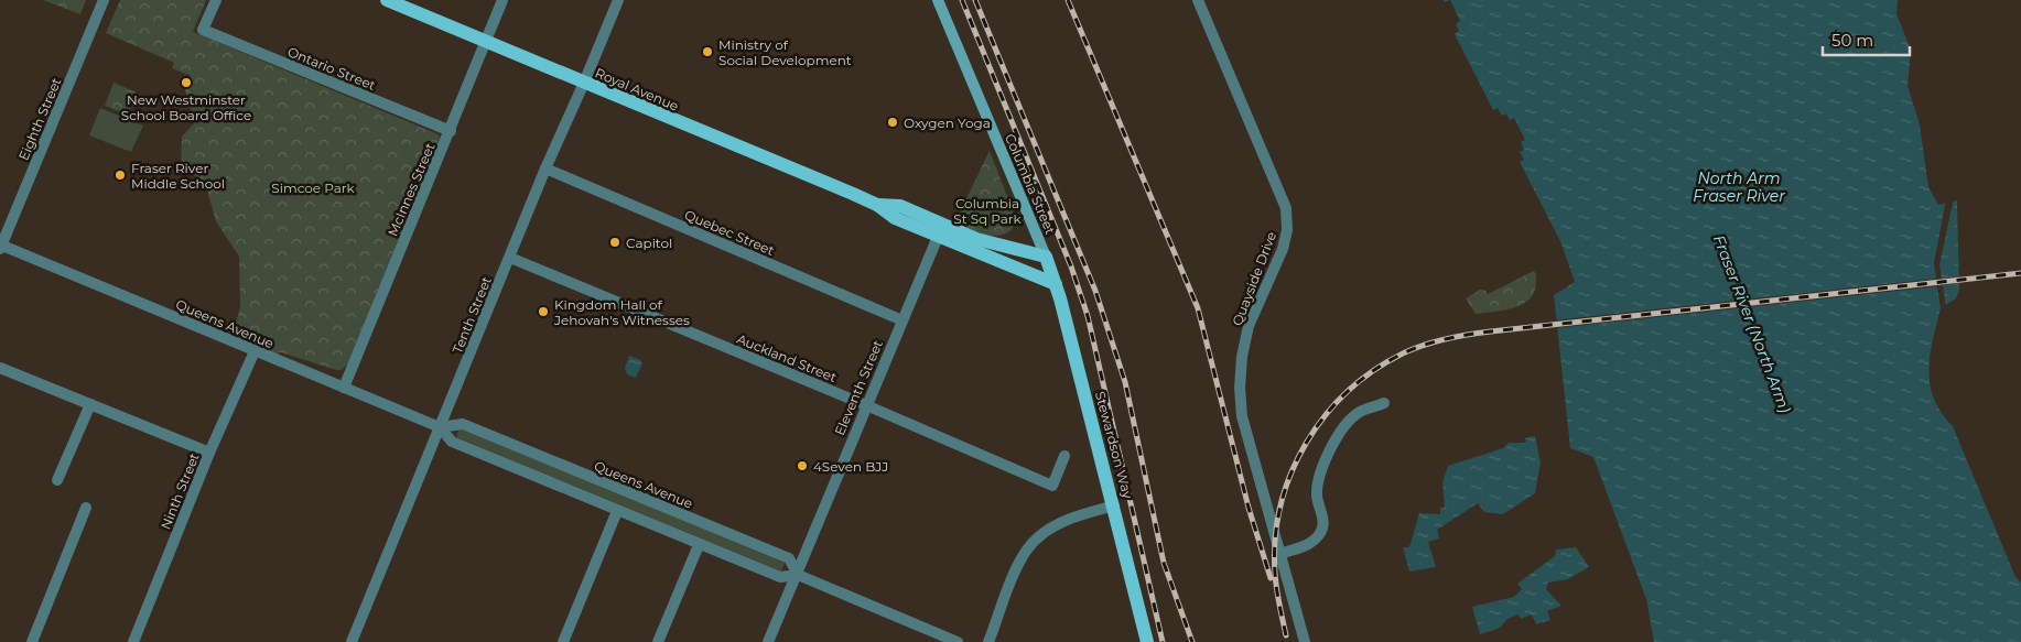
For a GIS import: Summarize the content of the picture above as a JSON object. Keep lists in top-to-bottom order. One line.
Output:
{"streets":{"main road":["Royal Avenue","Columbia Street","Stewardson Way"],"street":["Ontario Street","Eighth Street","McInnes Street","Quebec Street","Quayside Drive","Tenth Street","Queens Avenue","Auckland Street","Eleventh Street","Ninth Street"]},"crossings":[["Ontario Street","McInnes Street"],["Royal Avenue","Columbia Street"],["Royal Avenue","McInnes Street"],["Royal Avenue","Tenth Street"],["Royal Avenue","Eleventh Street"],["Royal Avenue","Stewardson Way"],["Eighth Street","Queens Avenue"],["Columbia Street","Stewardson Way"],["McInnes Street","Queens Avenue"],["Quebec Street","Tenth Street"],["Quebec Street","Eleventh Street"],["Tenth Street","Queens Avenue"],["Tenth Street","Auckland Street"],["Queens Avenue","Eleventh Street"],["Queens Avenue","Ninth Street"],["Auckland Street","Eleventh Street"]],"water":["North Arm Fraser River","Fraser River (North Arm)"],"parks":["Simcoe Park","Columbia St Sq Park"],"places":["Ministry of Social Development","New Westminster School Board Office","Oxygen Yoga","Fraser River Middle School","Capitol","Kingdom Hall of Jehovah's Witnesses","4Seven BJJ"],"scale_bar":"50 m"}
